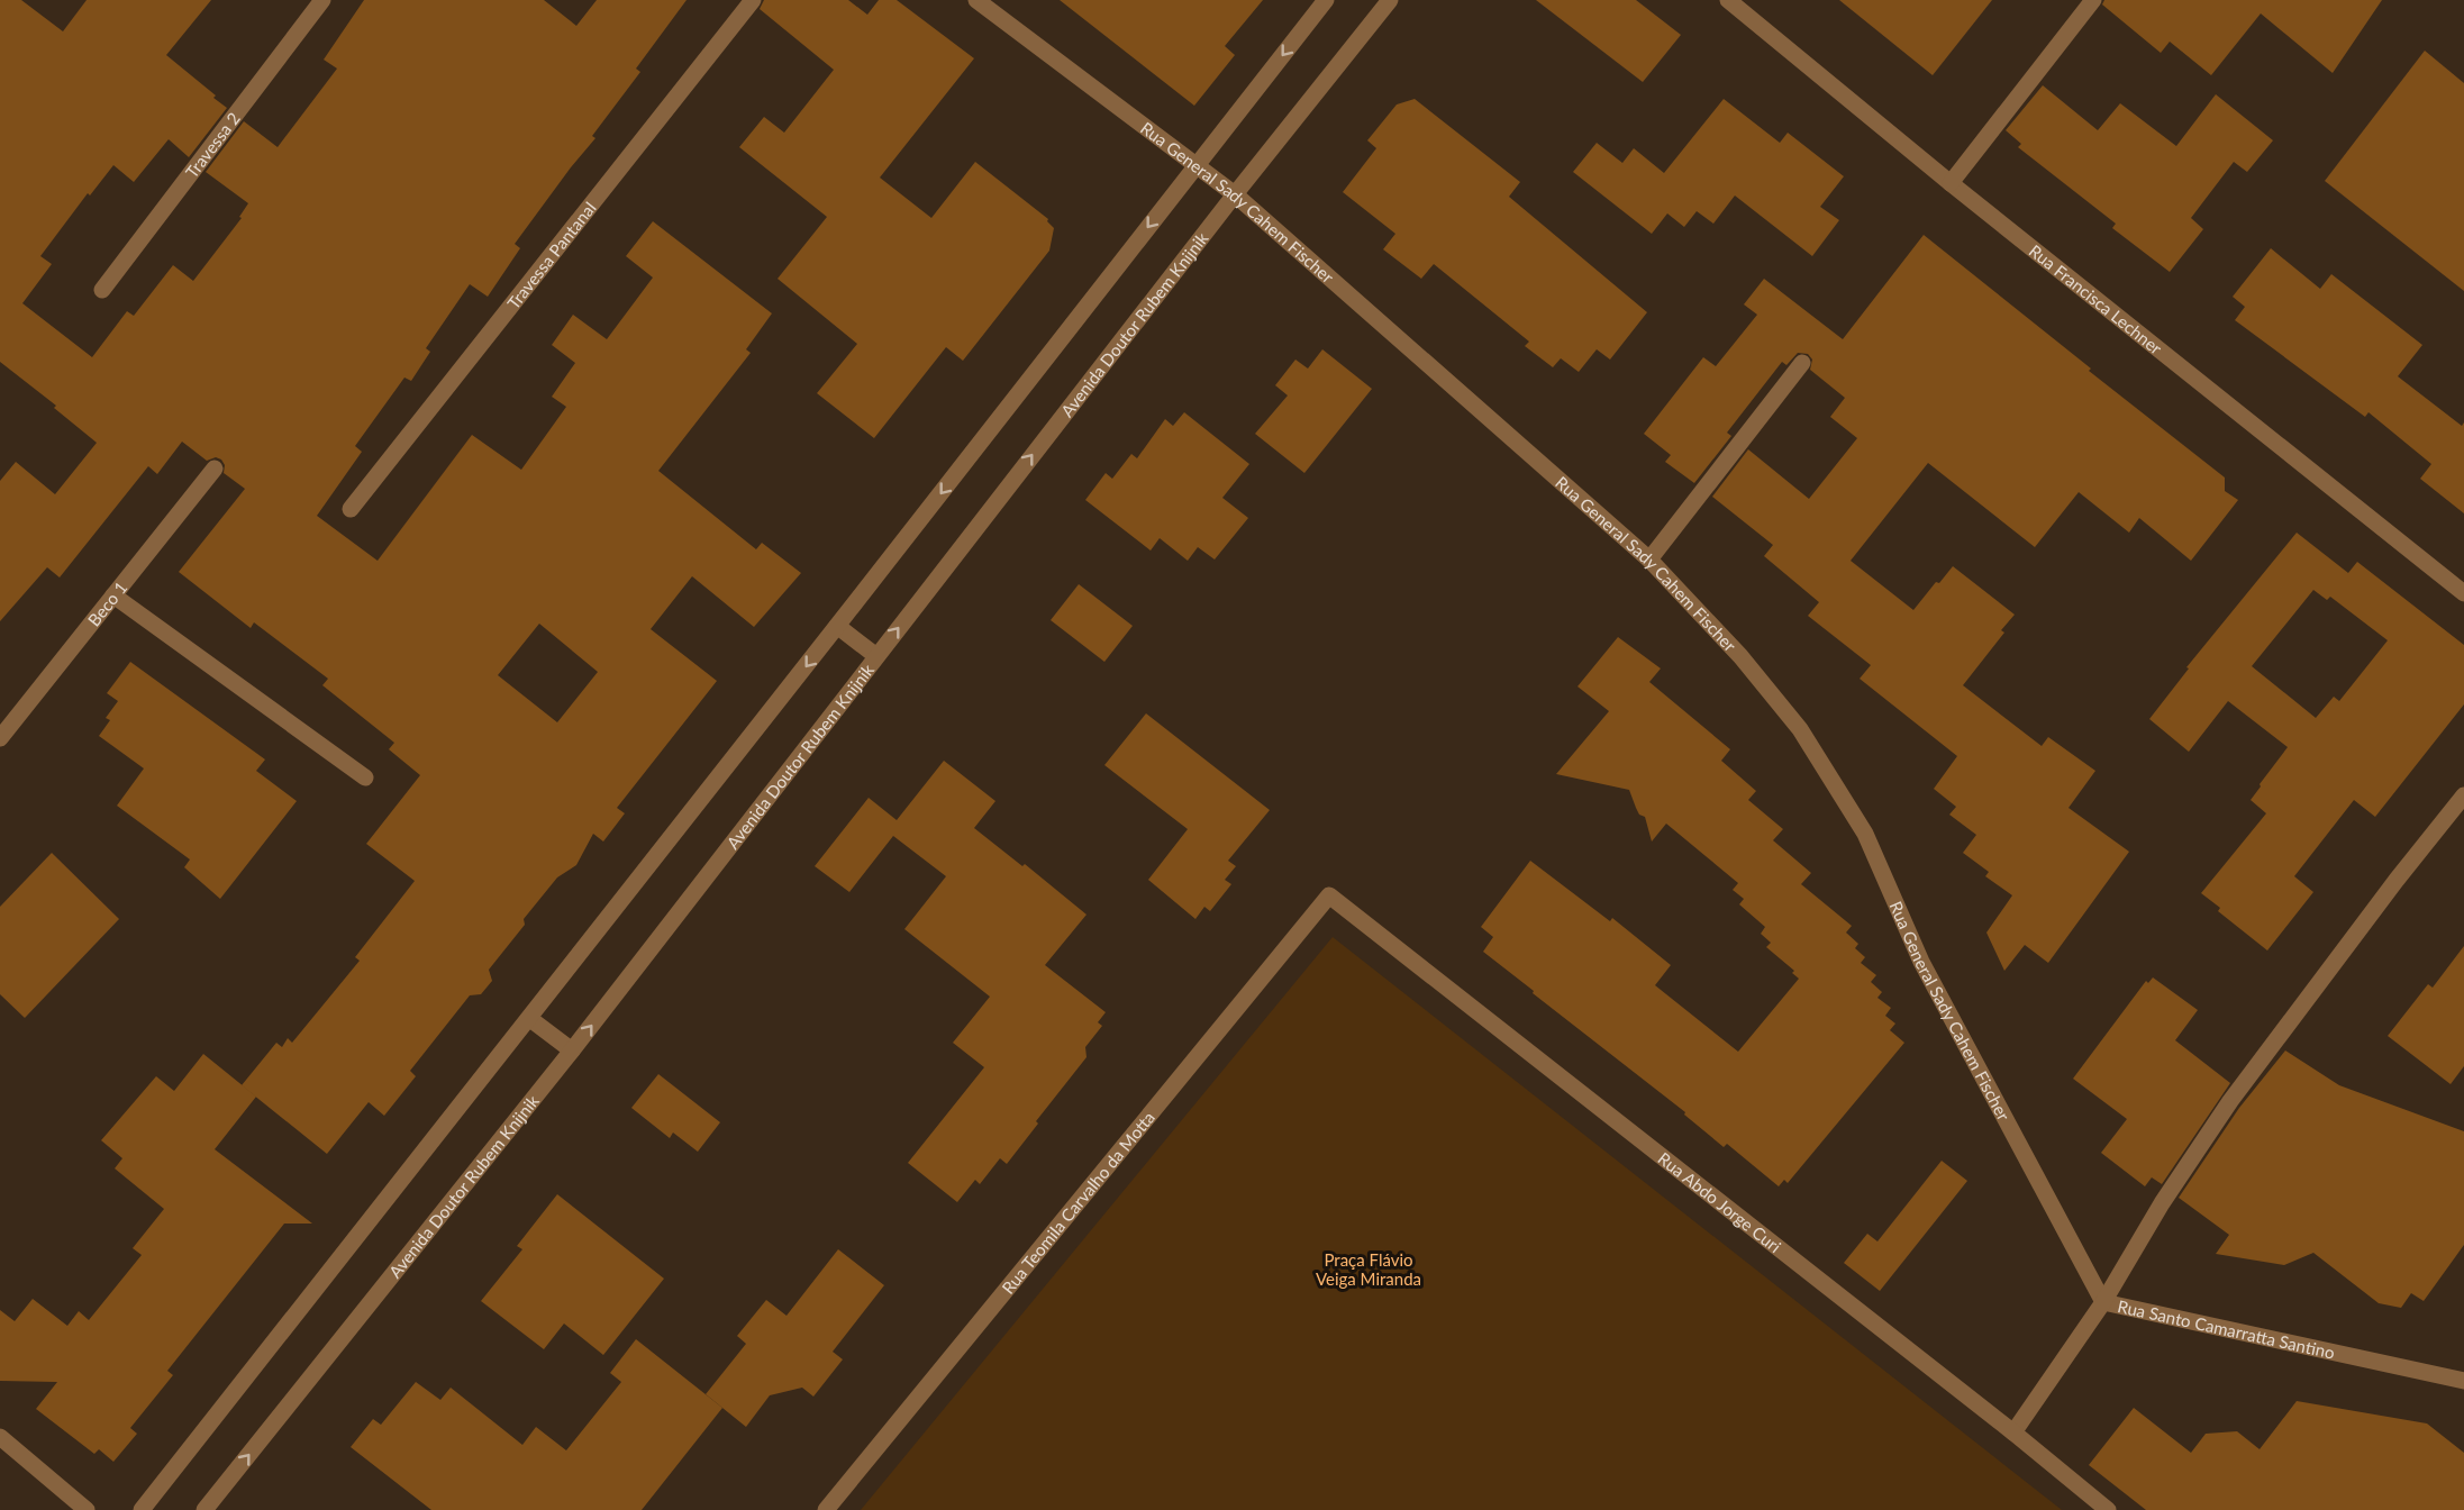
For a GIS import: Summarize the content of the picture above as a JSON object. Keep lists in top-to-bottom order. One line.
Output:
{"streets":{"street":["Travessa 2","Rua General Sady Cahem Fischer","Travessa Pantanal","Rua Francisca Lechner","Avenida Doutor Rubem Knijnik","Beco 1","Rua Abdo Jorge Curi","Rua Teomila Carvalho da Motta","Rua Santo Camarratta Santino"]},"crossings":[["Rua General Sady Cahem Fischer","Avenida Doutor Rubem Knijnik"],["Rua General Sady Cahem Fischer","Rua Santo Camarratta Santino"],["Rua Abdo Jorge Curi","Rua Teomila Carvalho da Motta"],["Rua Abdo Jorge Curi","Rua Santo Camarratta Santino"]],"parks":["Praça Flávio Veiga Miranda"]}
